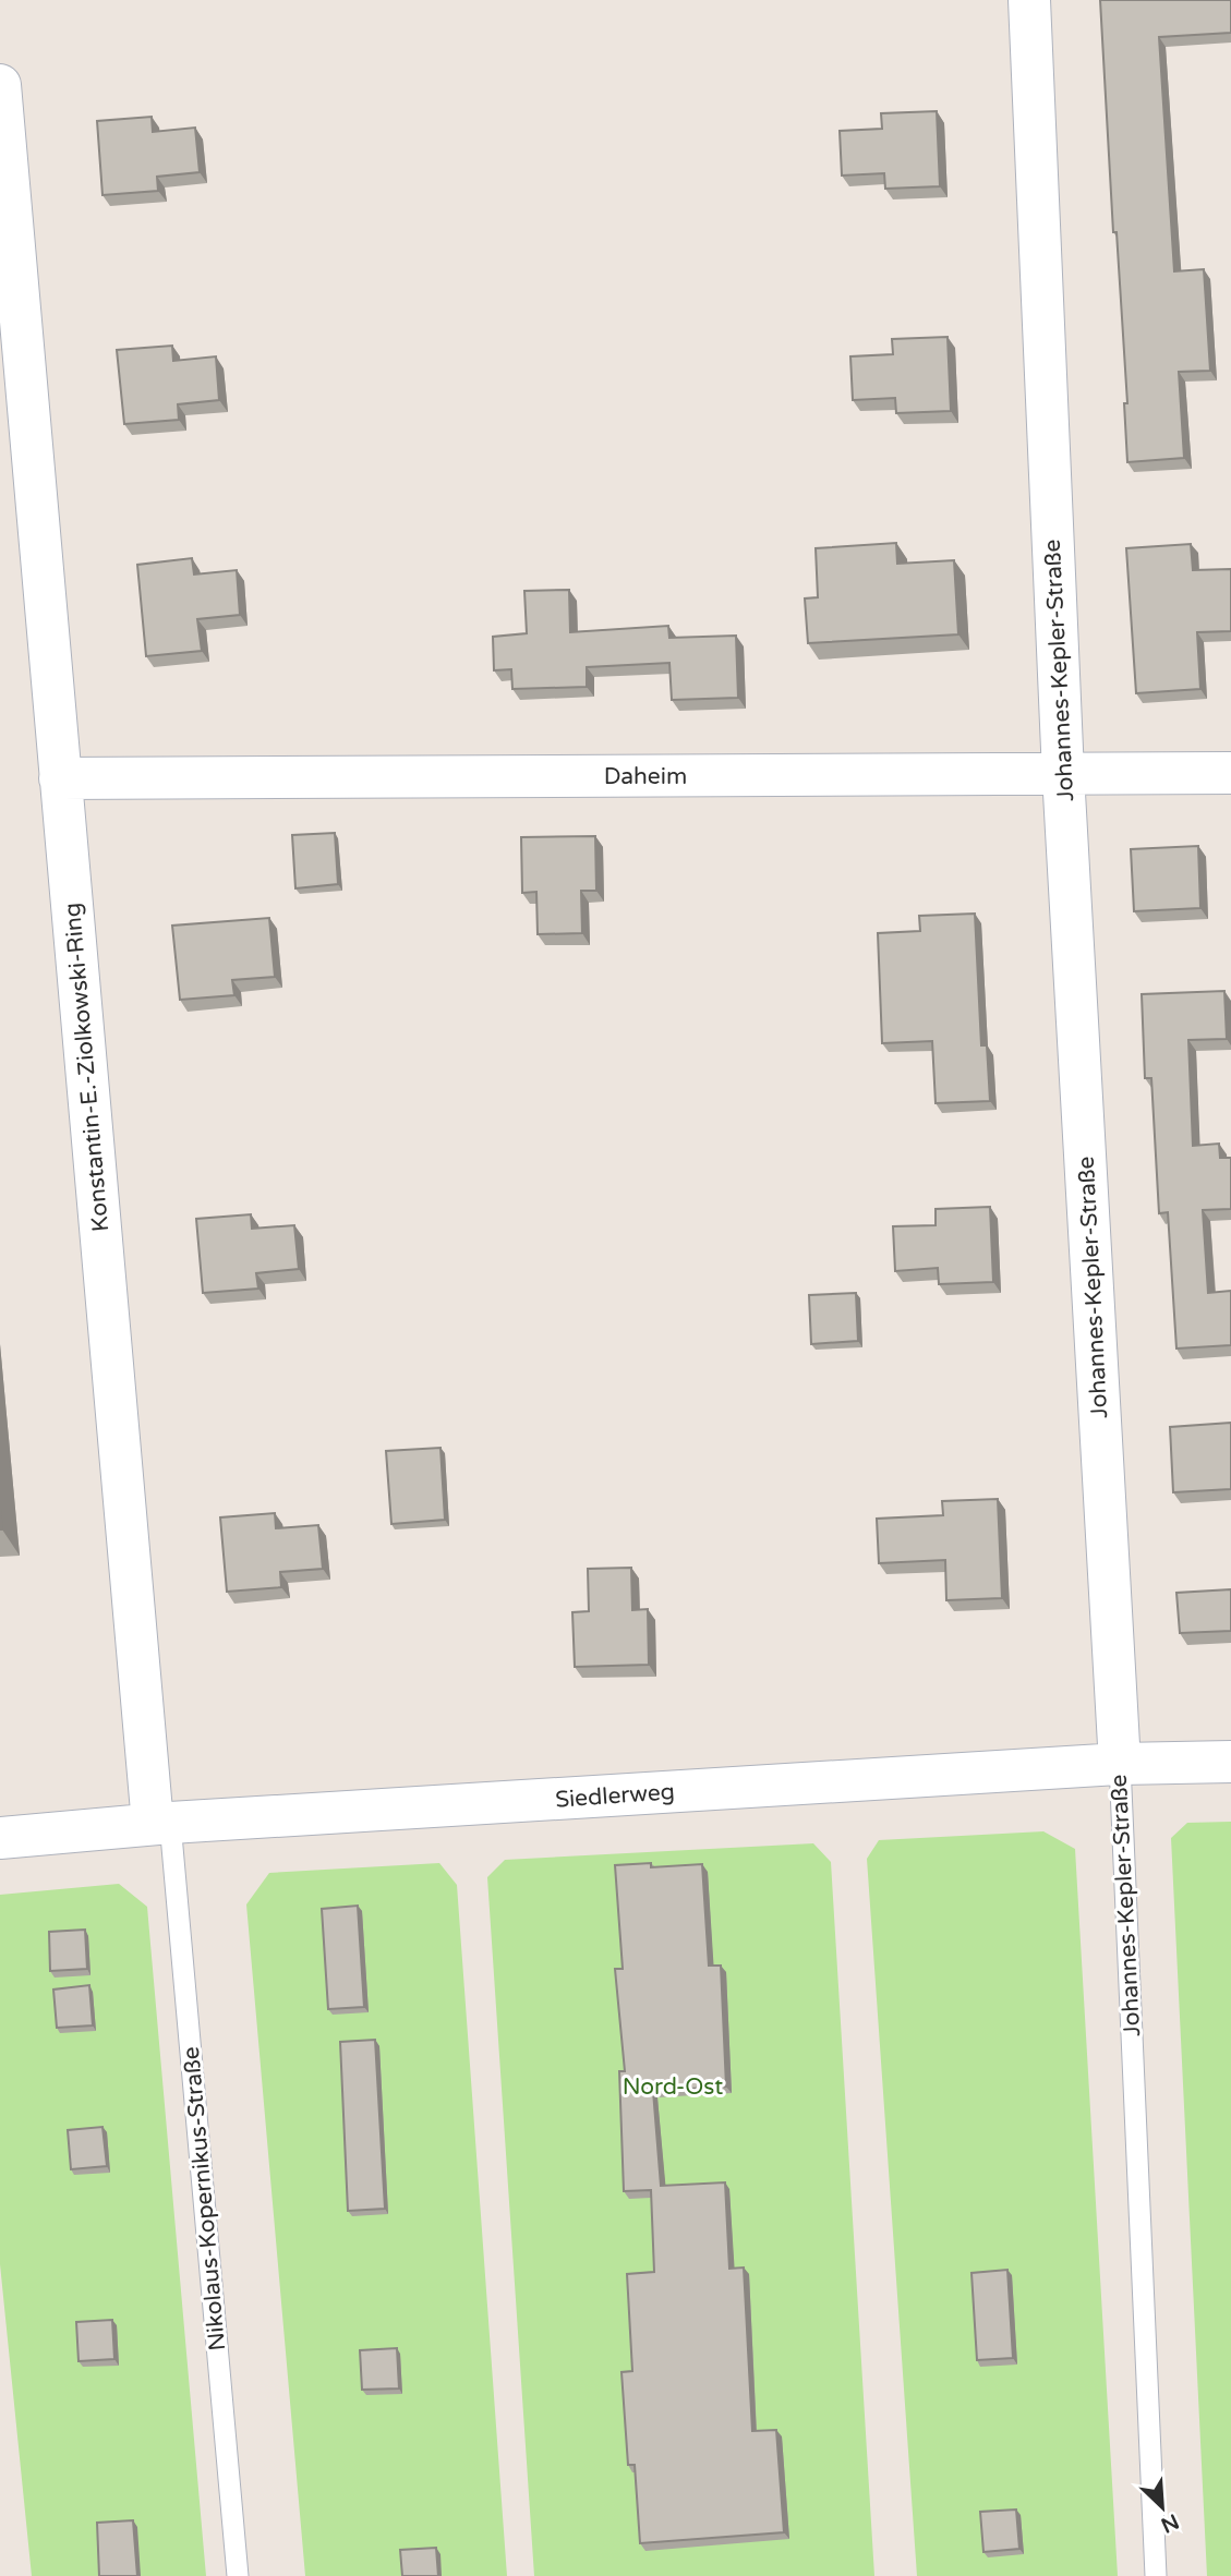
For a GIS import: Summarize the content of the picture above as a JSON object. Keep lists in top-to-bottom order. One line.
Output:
{"streets":{"street":["Johannes-Kepler-Straße","Daheim","Konstantin-E.-Ziolkowski-Ring","Siedlerweg"],"lane":["Nikolaus-Kopernikus-Straße"]},"crossings":[["Johannes-Kepler-Straße","Daheim"],["Johannes-Kepler-Straße","Siedlerweg"],["Daheim","Konstantin-E.-Ziolkowski-Ring"],["Konstantin-E.-Ziolkowski-Ring","Siedlerweg"],["Konstantin-E.-Ziolkowski-Ring","Nikolaus-Kopernikus-Straße"],["Siedlerweg","Nikolaus-Kopernikus-Straße"]],"parks":["Nord-Ost"],"north":"bottom right"}
